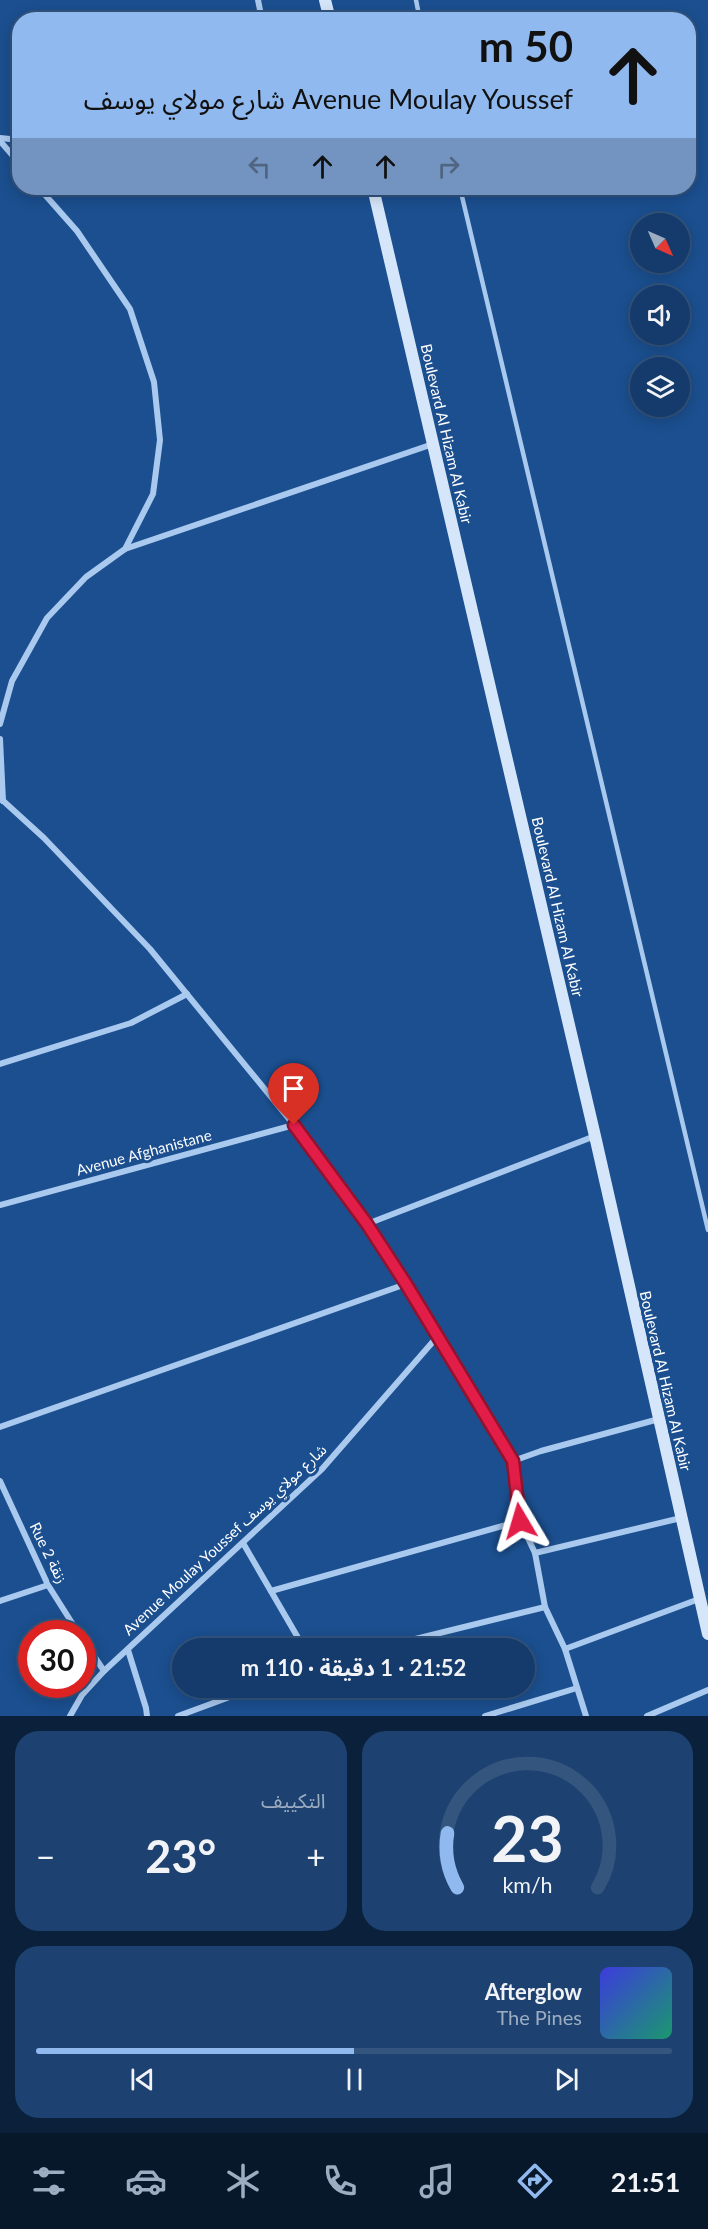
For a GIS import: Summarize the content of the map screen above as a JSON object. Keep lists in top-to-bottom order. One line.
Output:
{"streets":{"main road":["Boulevard Al Hizam Al Kabir"],"street":["Avenue Afghanistane","Avenue Moulay Youssef شارع مولاي يوسف","Rue 2 زنقة"]},"north":"bottom right","page":{"turn":["50 m","Avenue Moulay Youssef شارع مولاي يوسف"],"limit":"30","trip":"21:52 · 1 دقيقة · 110 m","tile":"التكييف","heat":["−","23°","+"],"song":["Afterglow","The Pines"],"tabs":"21:51","gauge":["23","km/h"]}}
